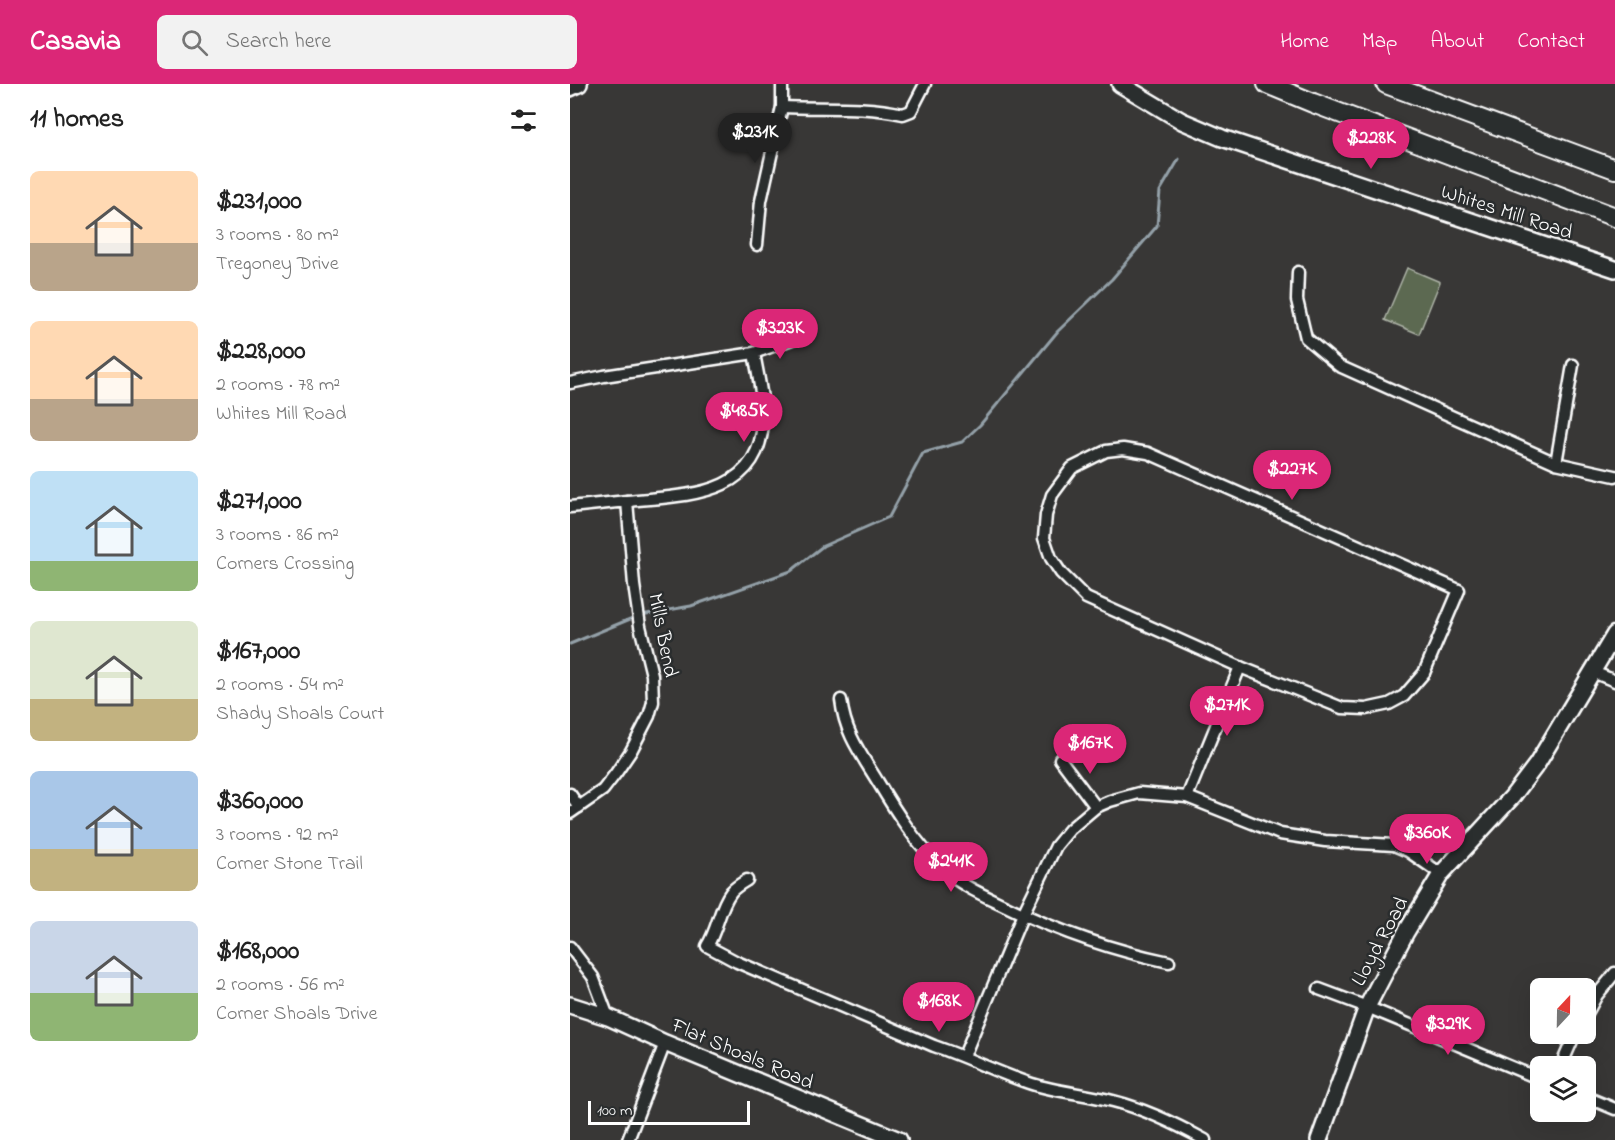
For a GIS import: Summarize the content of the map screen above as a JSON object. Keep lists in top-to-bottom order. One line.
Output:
{"streets":{"street":["Whites Mill Road","Mills Bend","Lloyd Road","Flat Shoals Road"]},"scale_bar":"100 m","north":"top","page":{"header":"Casavia","search":"Search here","nav":["Home","Map","About","Contact"],"heading":"11 homes","price":["$231K","$228K","$323K","$485K","$227K","$271K","$167K","$360K","$241K","$168K","$329K"],"list":[{"name":"$231,000","note":"3 rooms · 80 m² · Tregoney Drive"},{"name":"$228,000","note":"2 rooms · 78 m² · Whites Mill Road"},{"name":"$271,000","note":"3 rooms · 86 m² · Corners Crossing"},{"name":"$167,000","note":"2 rooms · 54 m² · Shady Shoals Court"},{"name":"$360,000","note":"3 rooms · 92 m² · Corner Stone Trail"},{"name":"$168,000","note":"2 rooms · 56 m² · Corner Shoals Drive"}],"scale":"100 m"}}
